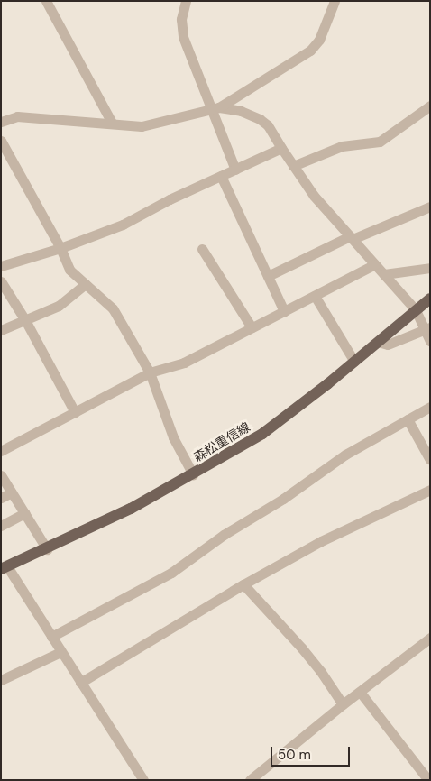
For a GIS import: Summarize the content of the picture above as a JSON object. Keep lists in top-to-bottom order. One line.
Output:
{"streets":{"main road":["森松重信線"]},"scale_bar":"50 m"}
